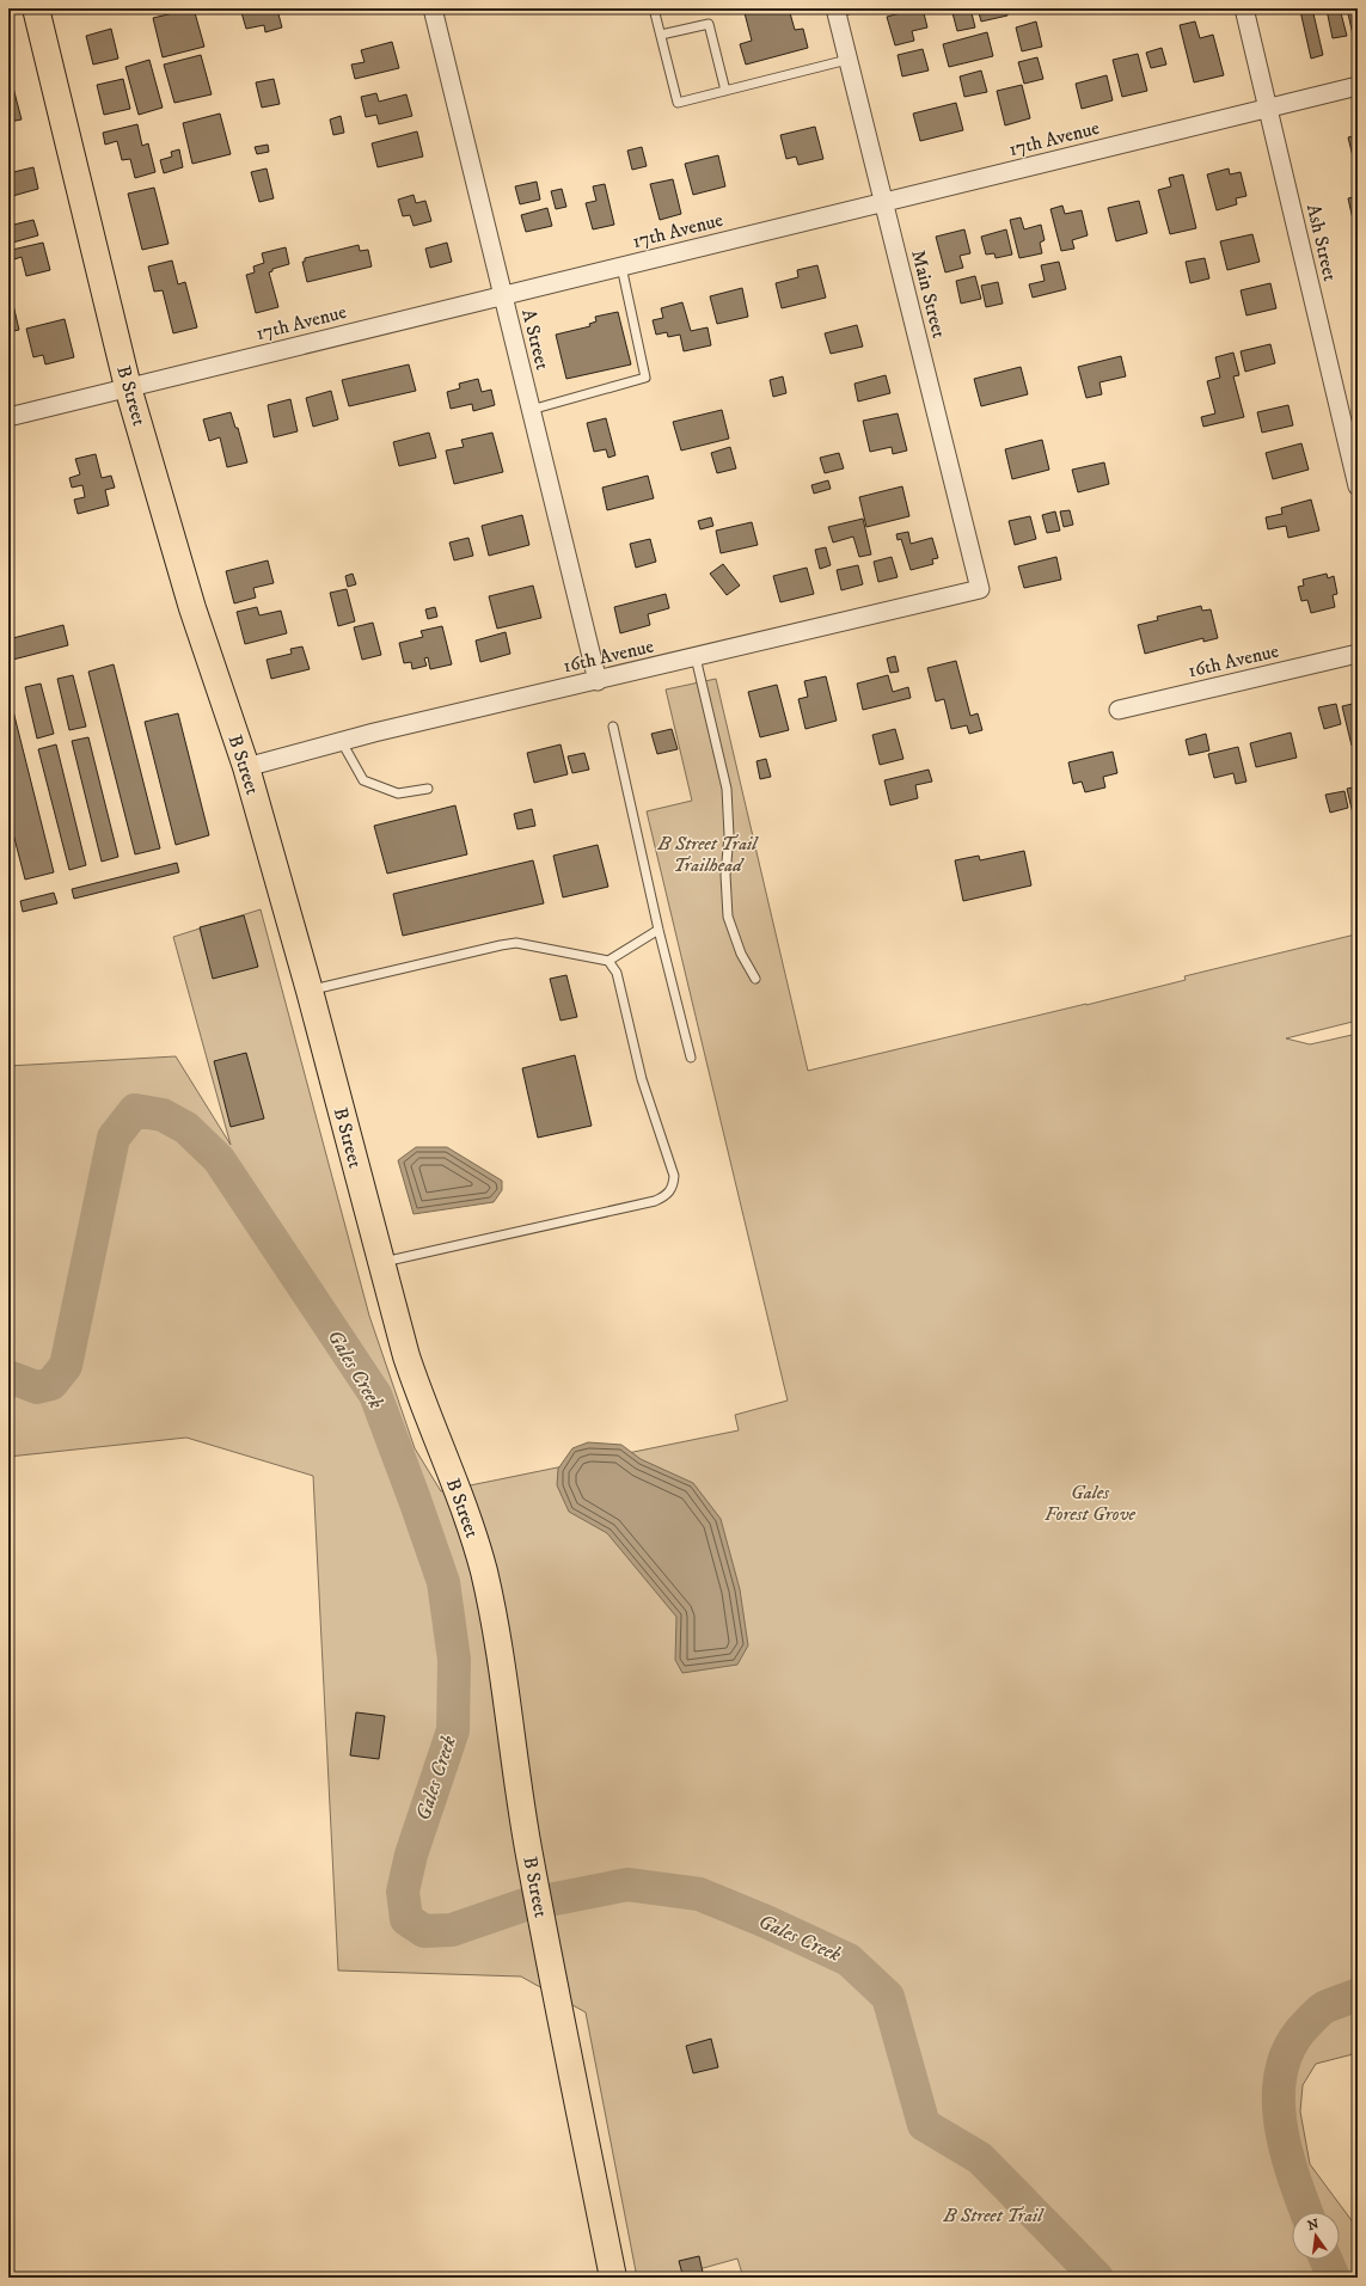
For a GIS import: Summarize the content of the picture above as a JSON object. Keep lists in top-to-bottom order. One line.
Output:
{"streets":{"main road":["B Street"],"street":["17th Avenue","Ash Street","Main Street","A Street","16th Avenue"]},"crossings":[["17th Avenue","Ash Street"],["17th Avenue","Main Street"],["17th Avenue","A Street"],["17th Avenue","B Street"],["Main Street","16th Avenue"],["A Street","16th Avenue"],["B Street","16th Avenue"]],"water":["Gales Creek"],"parks":["B Street Trail Trailhead","Gales Forest Grove","B Street Trail"],"north":"top"}
